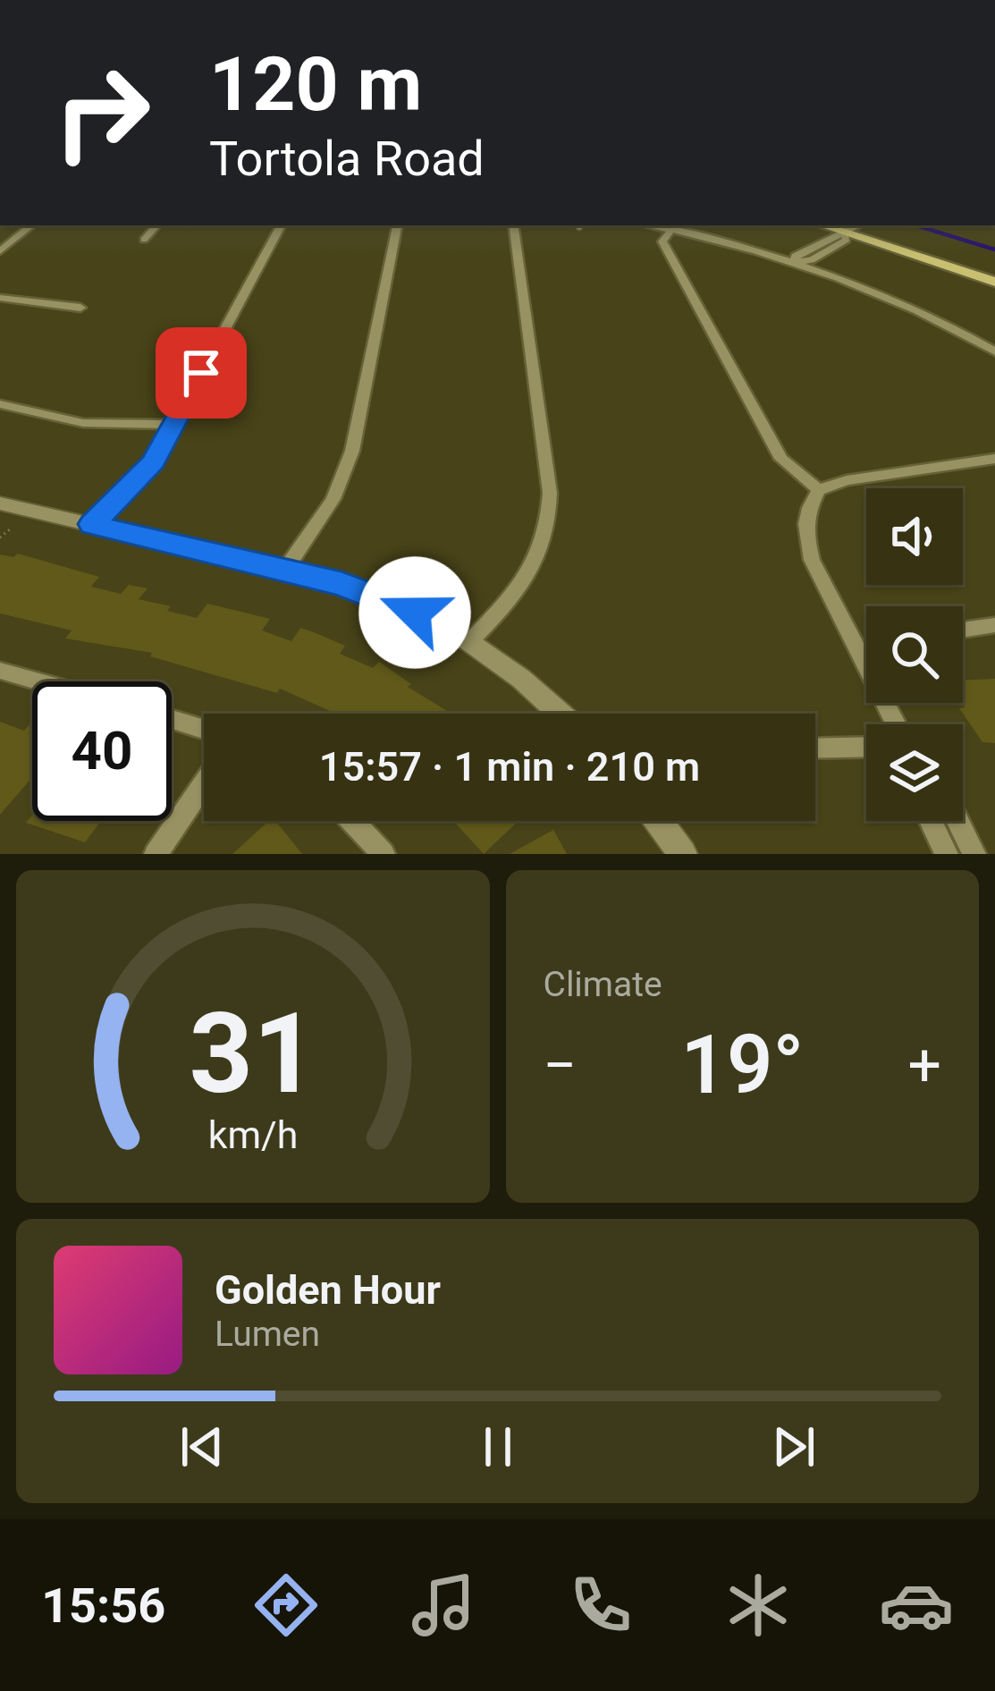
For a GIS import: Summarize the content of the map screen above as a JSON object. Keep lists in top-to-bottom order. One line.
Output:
{"page":{"turn":["120 m","Tortola Road"],"limit":"40","trip":"15:57 · 1 min · 210 m","tile":"Climate","heat":["−","19°","+"],"song":["Golden Hour","Lumen"],"tabs":"15:56","gauge":["31","km/h"]}}
